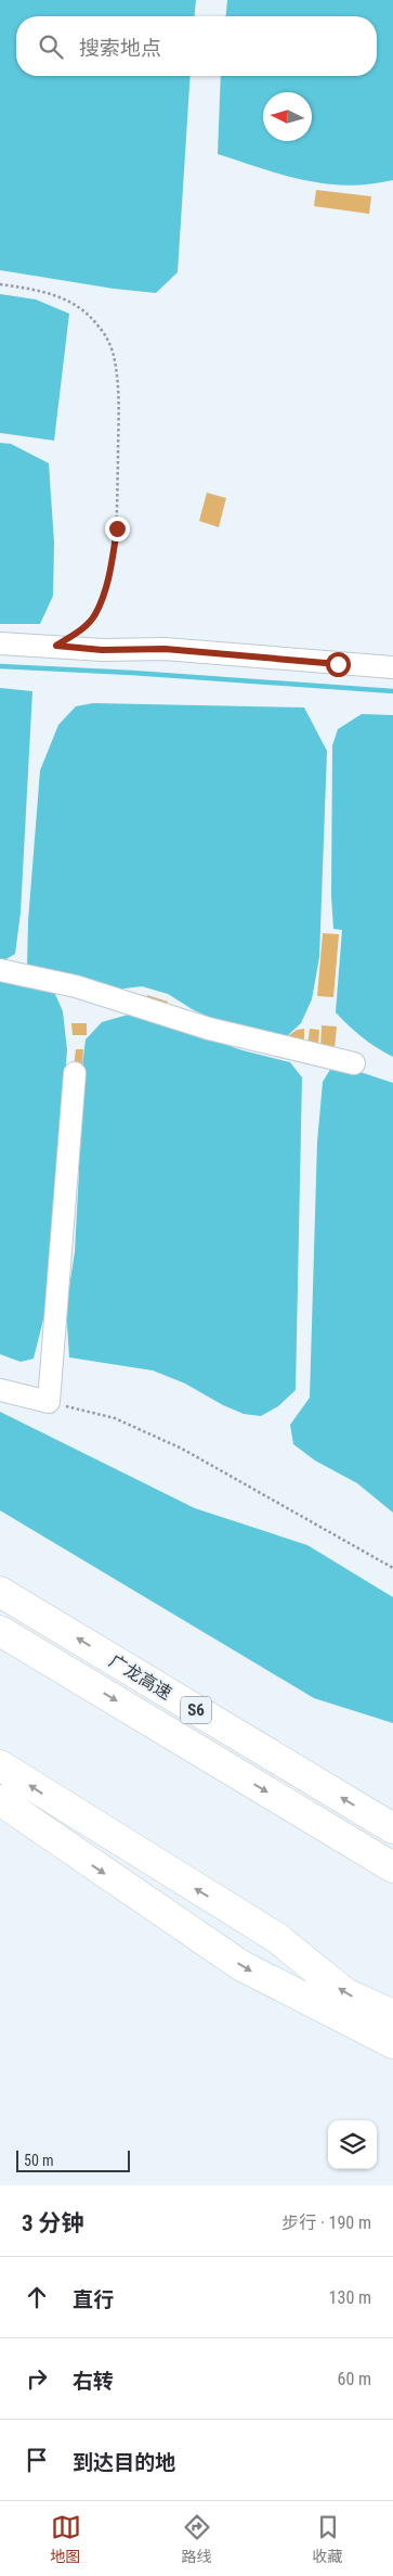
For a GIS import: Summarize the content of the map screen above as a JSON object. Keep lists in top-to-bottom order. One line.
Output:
{"streets":{"highway":["广龙高速","S6"]},"scale_bar":"50 m","north":"left","page":{"search":"搜索地点","scale":"50 m","heading":["3 分钟","步行 · 190 m"],"list":[["直行","130 m"],["右转","60 m"],"到达目的地"],"nav":["地图","路线","收藏"]}}
